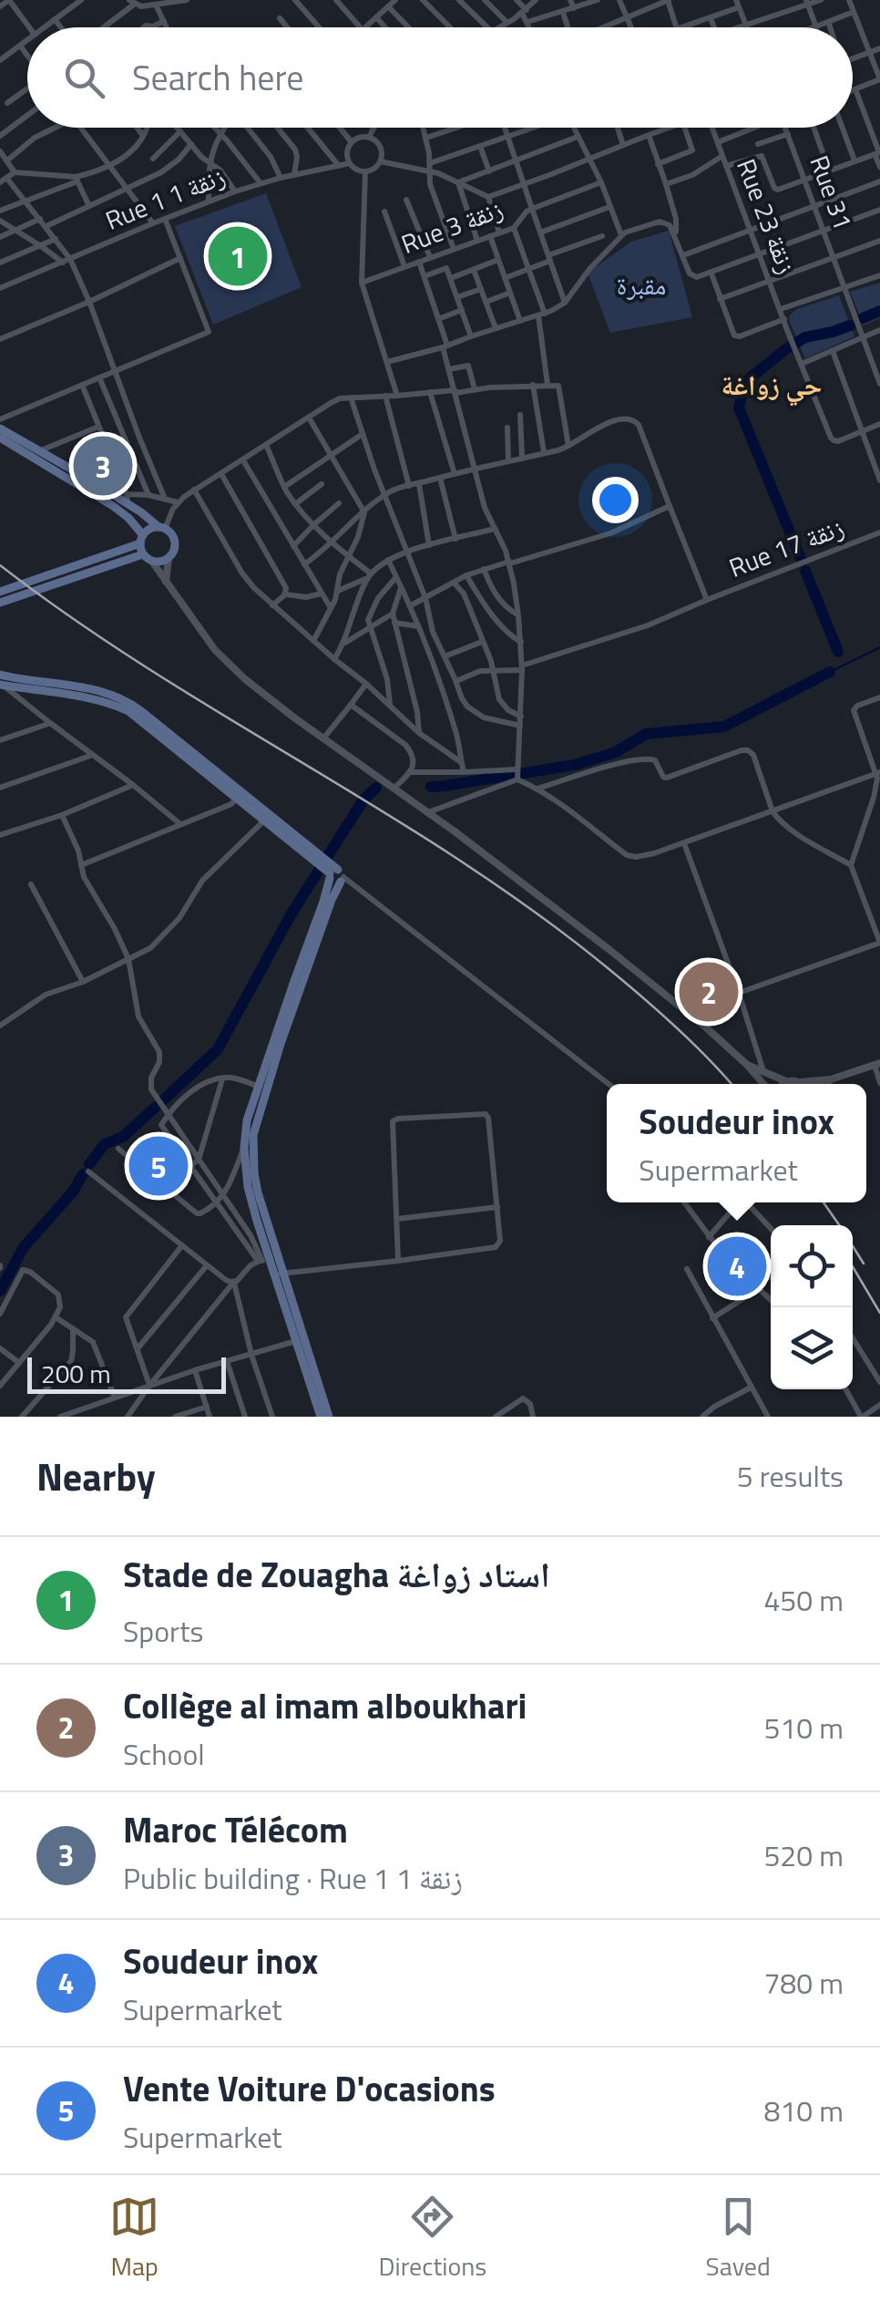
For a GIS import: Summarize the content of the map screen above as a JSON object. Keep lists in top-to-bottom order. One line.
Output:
{"streets":{"street":["Rue 31","Rue 1 زنقة 1","Rue 23 زنقة","Rue 3 زنقة","Rue 17 زنقة"]},"districts":["حي زواغة"],"parks":["مقبرة"],"scale_bar":"200 m","page":{"search":"Search here","pins":["1","3","2","5","4"],"popup":["Soudeur inox","Supermarket"],"scale":"200 m","heading":["Nearby","5 results"],"list":[{"mark":"1","name":"Stade de Zouagha استاد زواغة","note":"Sports","value":"450 m"},{"mark":"2","name":"Collège al imam alboukhari","note":"School","value":"510 m"},{"mark":"3","name":"Maroc Télécom","note":"Public building · Rue 1 زنقة 1","value":"520 m"},{"mark":"4","name":"Soudeur inox","note":"Supermarket","value":"780 m"},{"mark":"5","name":"Vente Voiture D'ocasions","note":"Supermarket","value":"810 m"}],"nav":["Map","Directions","Saved"]}}
